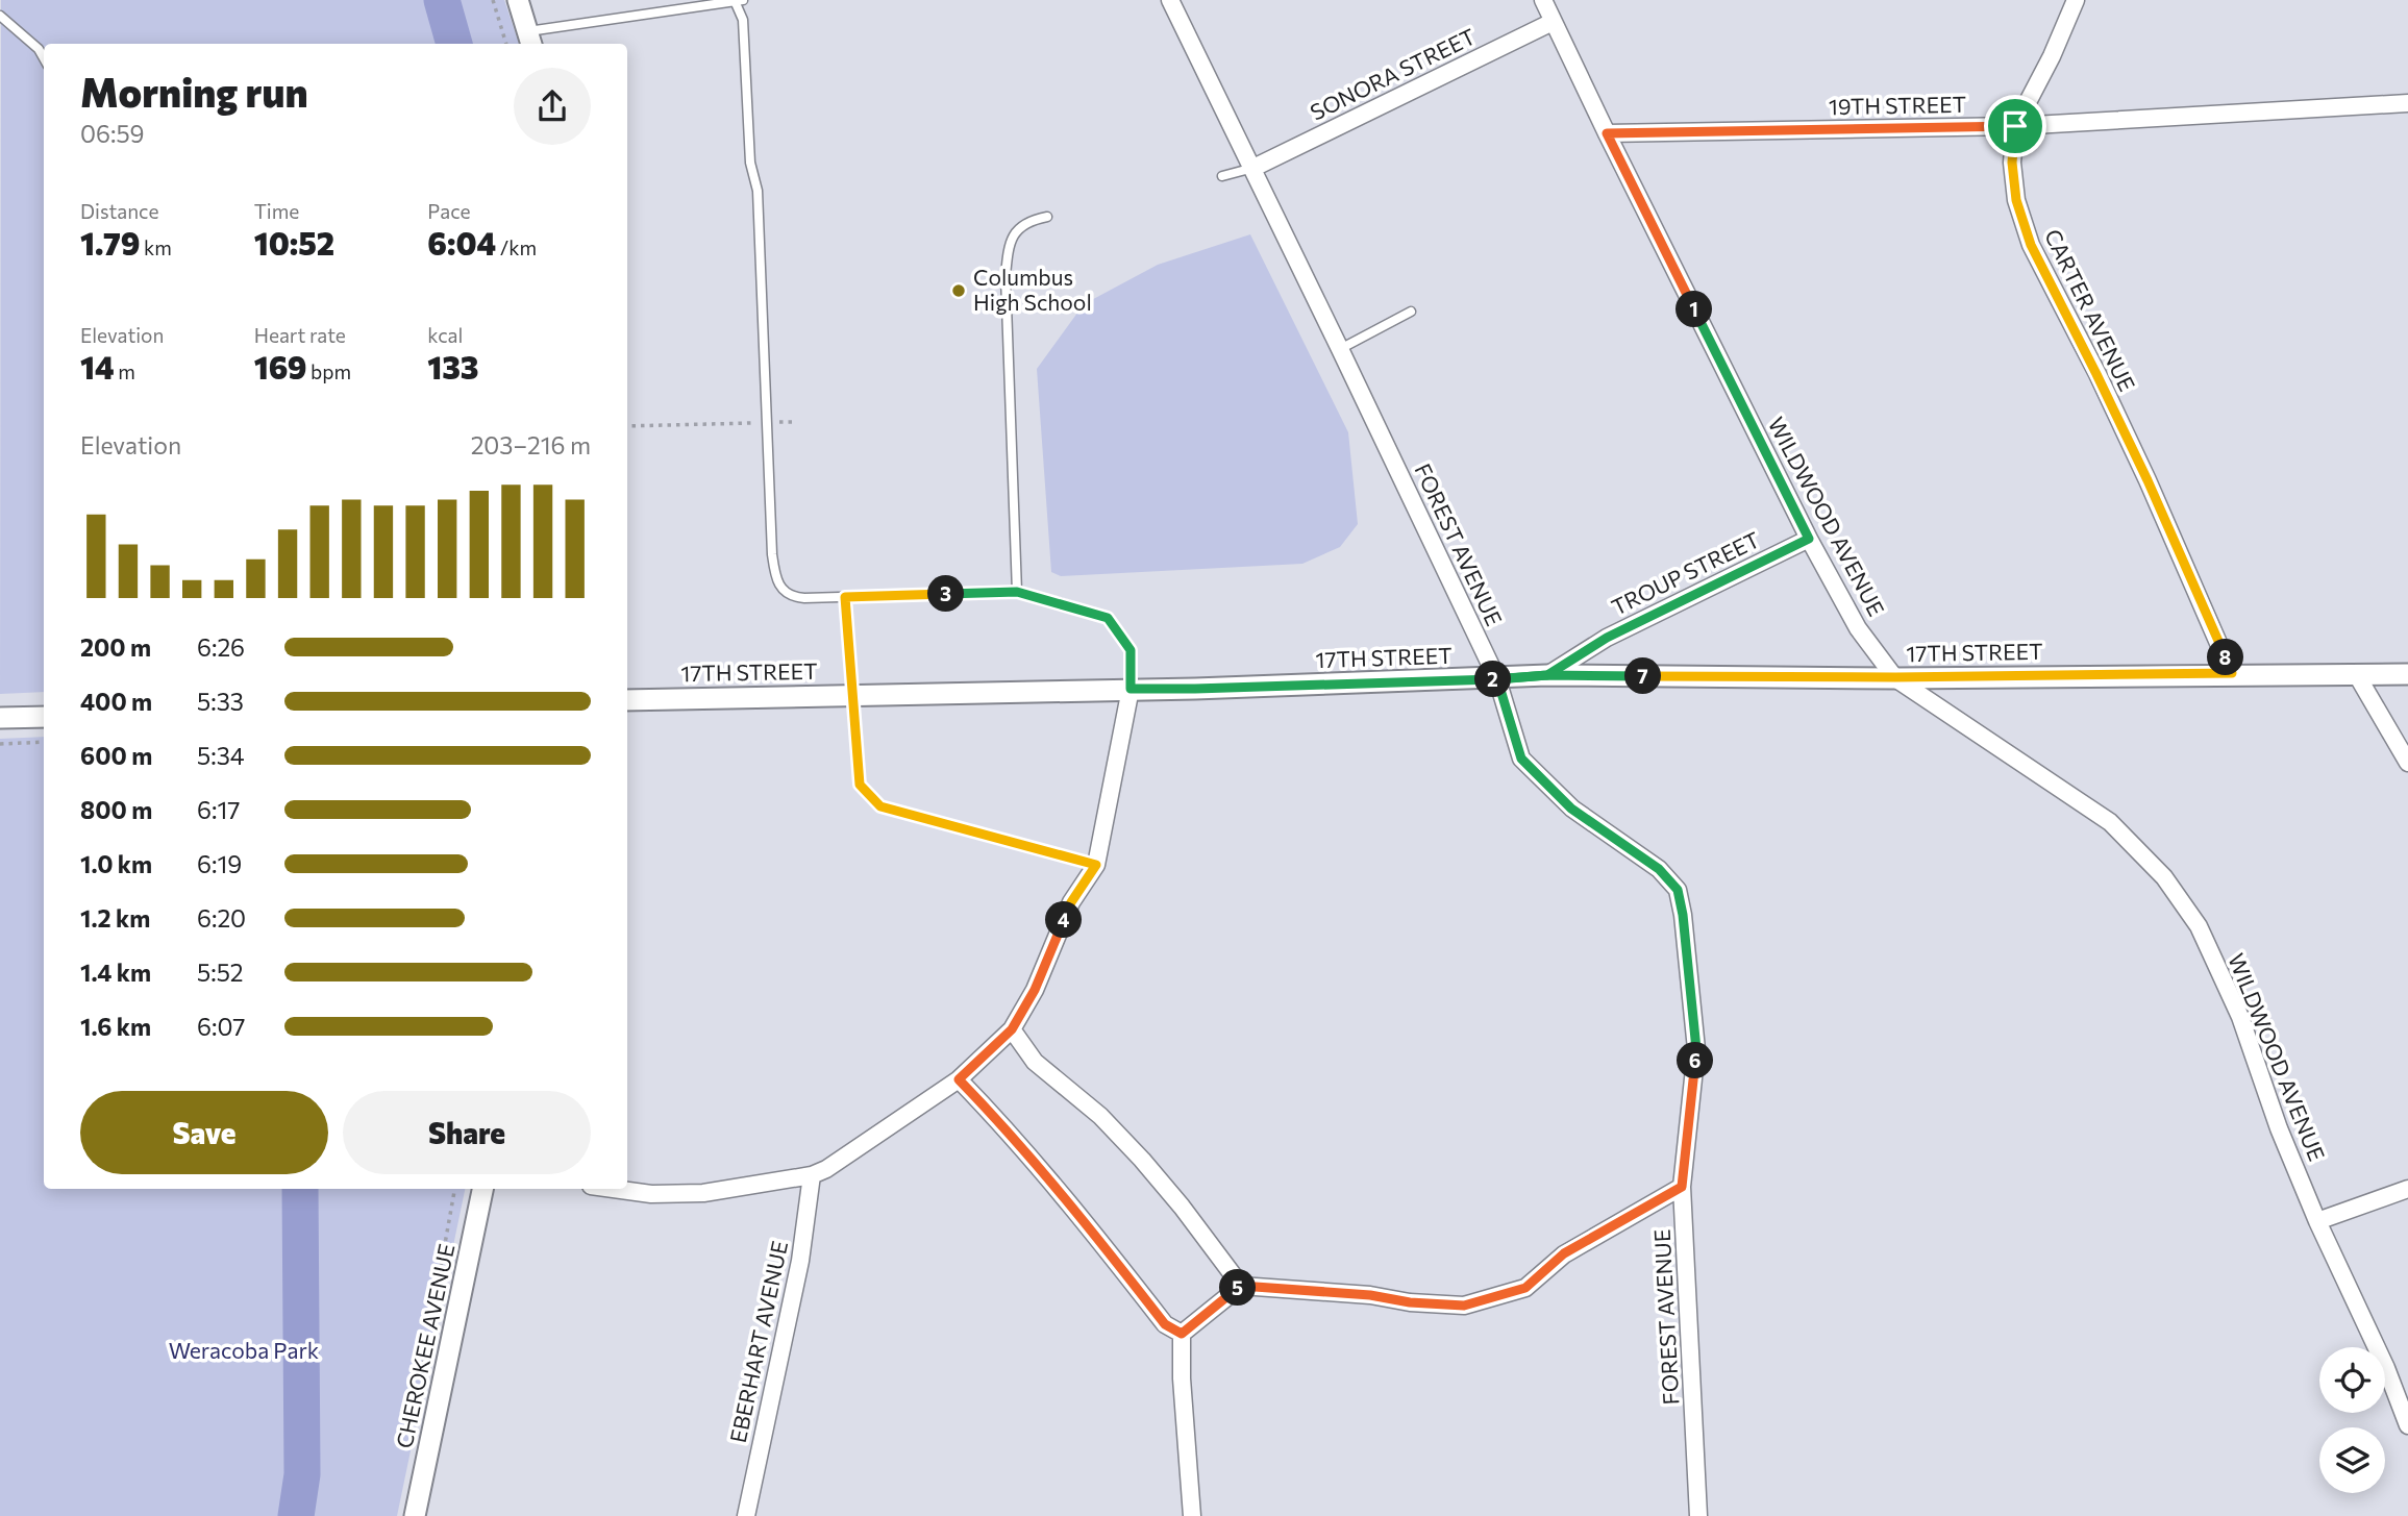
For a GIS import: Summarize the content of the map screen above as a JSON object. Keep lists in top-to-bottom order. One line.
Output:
{"streets":{"street":["SONORA STREET","19TH STREET","CARTER AVENUE","WILDWOOD AVENUE","FOREST AVENUE","TROUP STREET","17TH STREET","EBERHART AVENUE","CHEROKEE AVENUE"]},"crossings":[["SONORA STREET","WILDWOOD AVENUE"],["SONORA STREET","FOREST AVENUE"],["19TH STREET","CARTER AVENUE"],["19TH STREET","WILDWOOD AVENUE"],["CARTER AVENUE","17TH STREET"],["WILDWOOD AVENUE","TROUP STREET"],["WILDWOOD AVENUE","17TH STREET"],["FOREST AVENUE","17TH STREET"],["TROUP STREET","17TH STREET"]],"parks":["Weracoba Park"],"places":["Columbus High School"],"page":{"heading":["Morning run","06:59"],"stats":[["Distance","1.79 km"],["Time","10:52"],["Pace","6:04 /km"],["Elevation","14 m"],["Heart rate","169 bpm"],["kcal","133"]],"pins":["1","3","8","7","2","4","6","5"],"chart":["Elevation","203–216 m"],"list":[{"name":"200 m","note":"6:26"},{"name":"400 m","note":"5:33"},{"name":"600 m","note":"5:34"},{"name":"800 m","note":"6:17"},{"name":"1.0 km","note":"6:19"},{"name":"1.2 km","note":"6:20"},{"name":"1.4 km","note":"5:52"},{"name":"1.6 km","note":"6:07"}],"buttons":["Save","Share"]}}
